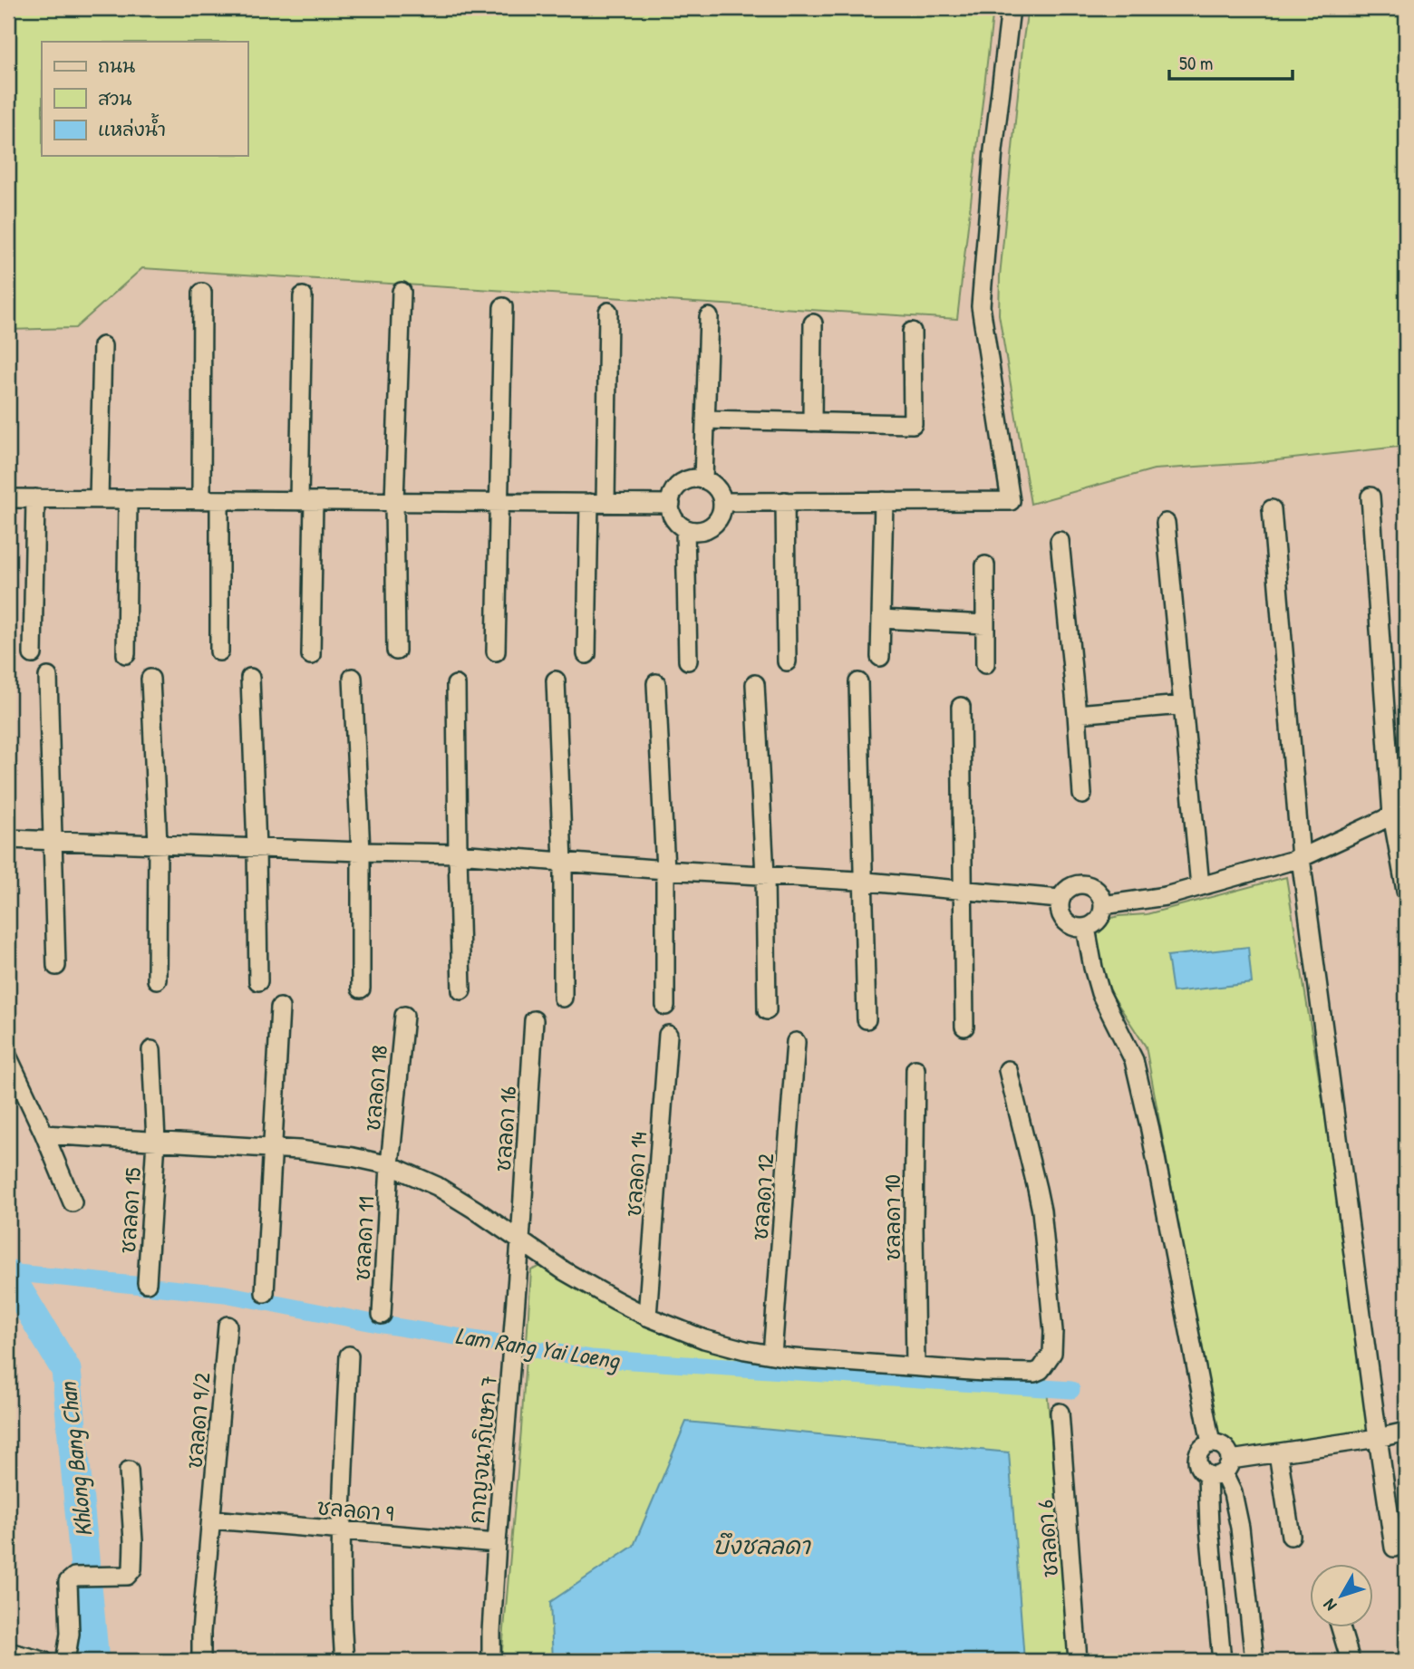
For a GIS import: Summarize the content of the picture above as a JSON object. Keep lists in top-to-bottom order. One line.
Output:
{"streets":{"street":["ชลลดา 18","ชลลดา 16","ชลลดา 14","ชลลดา 12","ชลลดา 15","ชลลดา 10","ชลลดา 11","ชลลดา 9/2","กาญจนาภิเษก 7","ชลลดา 9","ชลลดา 6"]},"crossings":[["ชลลดา 18","ชลลดา 11"],["ชลลดา 16","กาญจนาภิเษก 7"],["ชลลดา 9/2","ชลลดา 9"],["กาญจนาภิเษก 7","ชลลดา 9"]],"water":["Lam Rang Yai Loeng","Khlong Bang Chan","บึงชลลดา"],"legend":["ถนน","สวน","แหล่งน้ำ"],"scale_bar":"50 m","north":"bottom left"}
